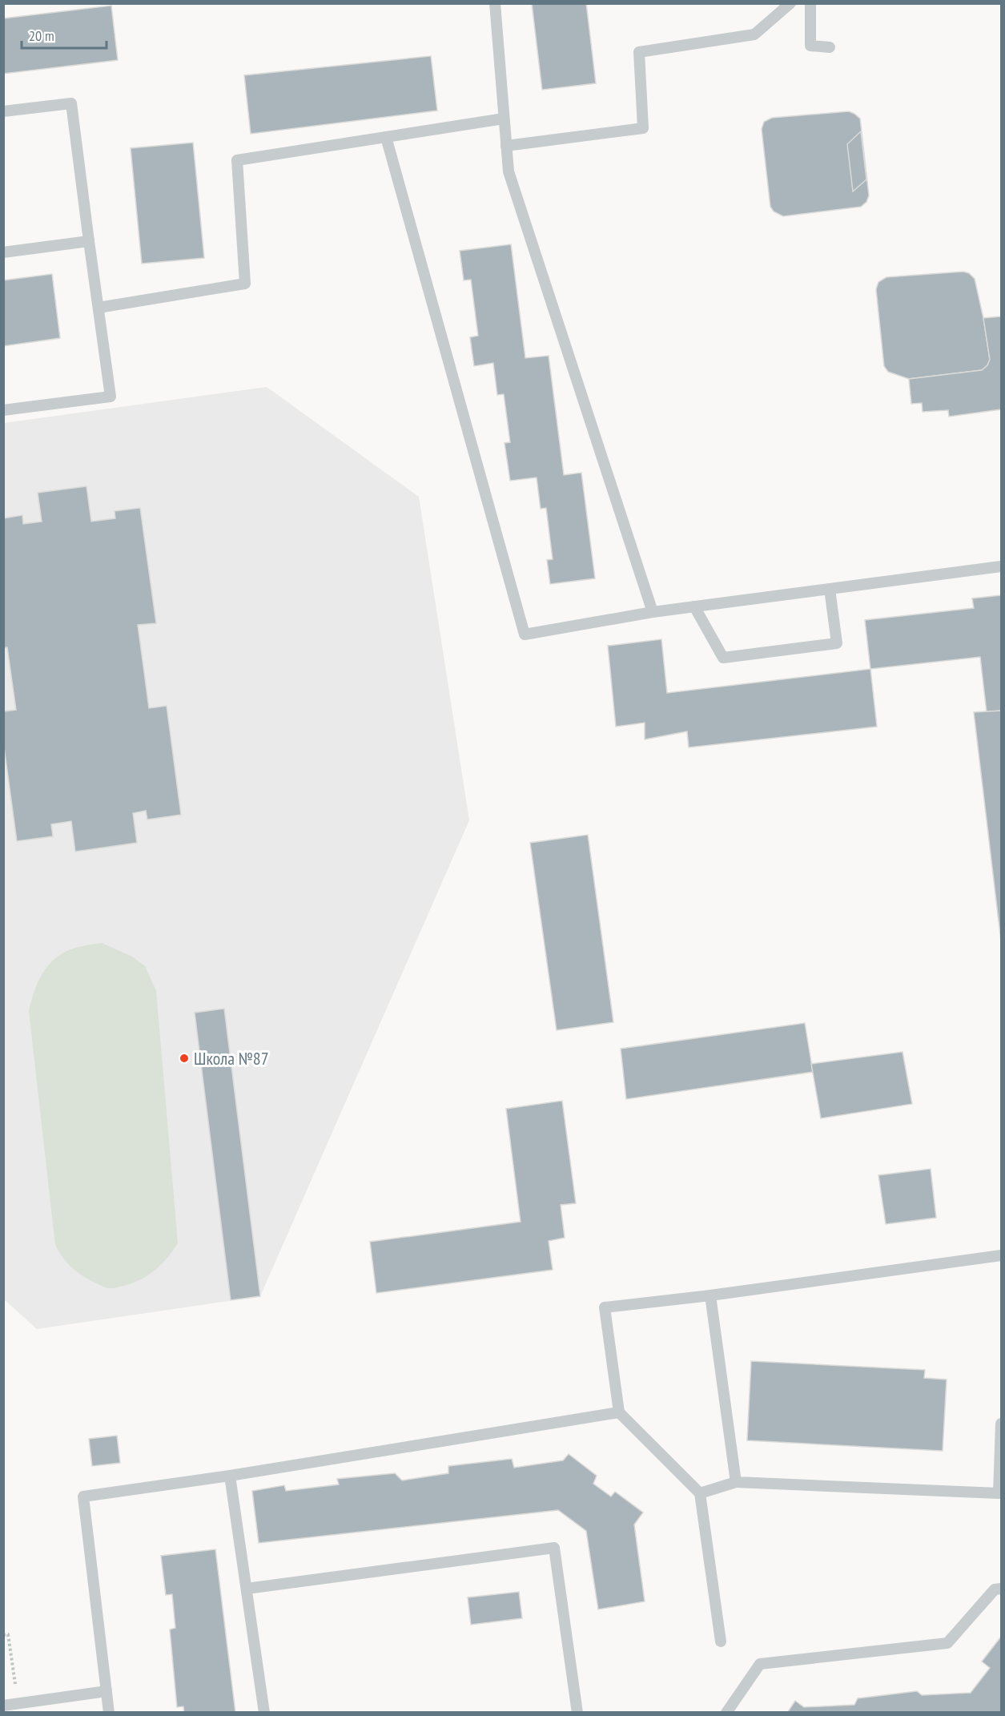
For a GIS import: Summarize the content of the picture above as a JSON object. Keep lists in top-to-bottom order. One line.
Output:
{"places":["Школа №87"],"scale_bar":"20 m"}
